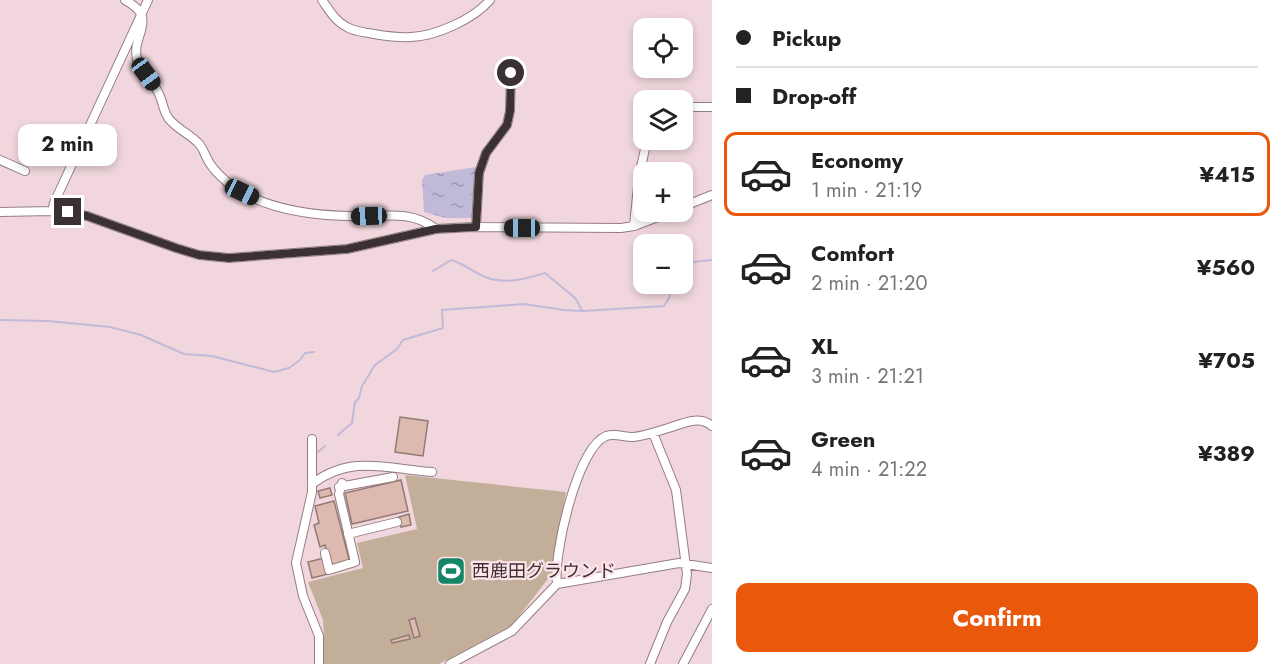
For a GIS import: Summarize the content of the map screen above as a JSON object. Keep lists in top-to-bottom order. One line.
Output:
{"places":{"sports":["西鹿田グラウンド"]},"page":{"banner":["Pickup","Drop-off"],"map_buttons":["+","−"],"bubble":"2 min","list":[{"name":"Economy","note":"1 min · 21:19","value":"¥415"},{"name":"Comfort","note":"2 min · 21:20","value":"¥560"},{"name":"XL","note":"3 min · 21:21","value":"¥705"},{"name":"Green","note":"4 min · 21:22","value":"¥389"}],"buttons":"Confirm"}}
